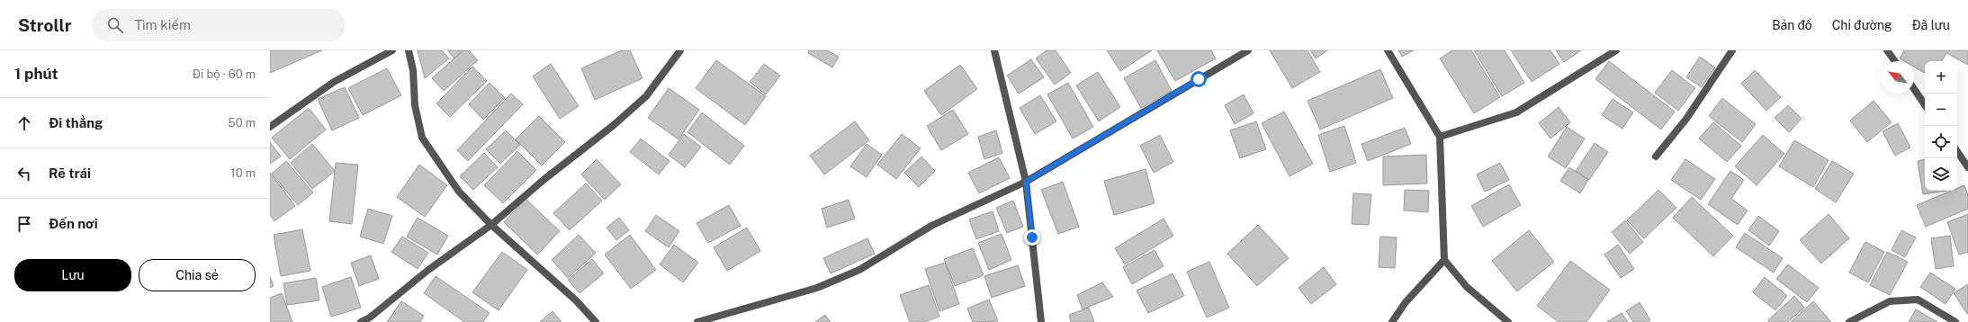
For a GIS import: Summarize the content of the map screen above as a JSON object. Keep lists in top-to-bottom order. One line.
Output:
{"north":"top left","page":{"header":"Strollr","search":"Tìm kiếm","nav":["Bản đồ","Chỉ đường","Đã lưu"],"heading":["1 phút","Đi bộ · 60 m"],"map_buttons":["+","−"],"list":[["Đi thẳng","50 m"],["Rẽ trái","10 m"],"Đến nơi"],"buttons":["Lưu","Chia sẻ"]}}
